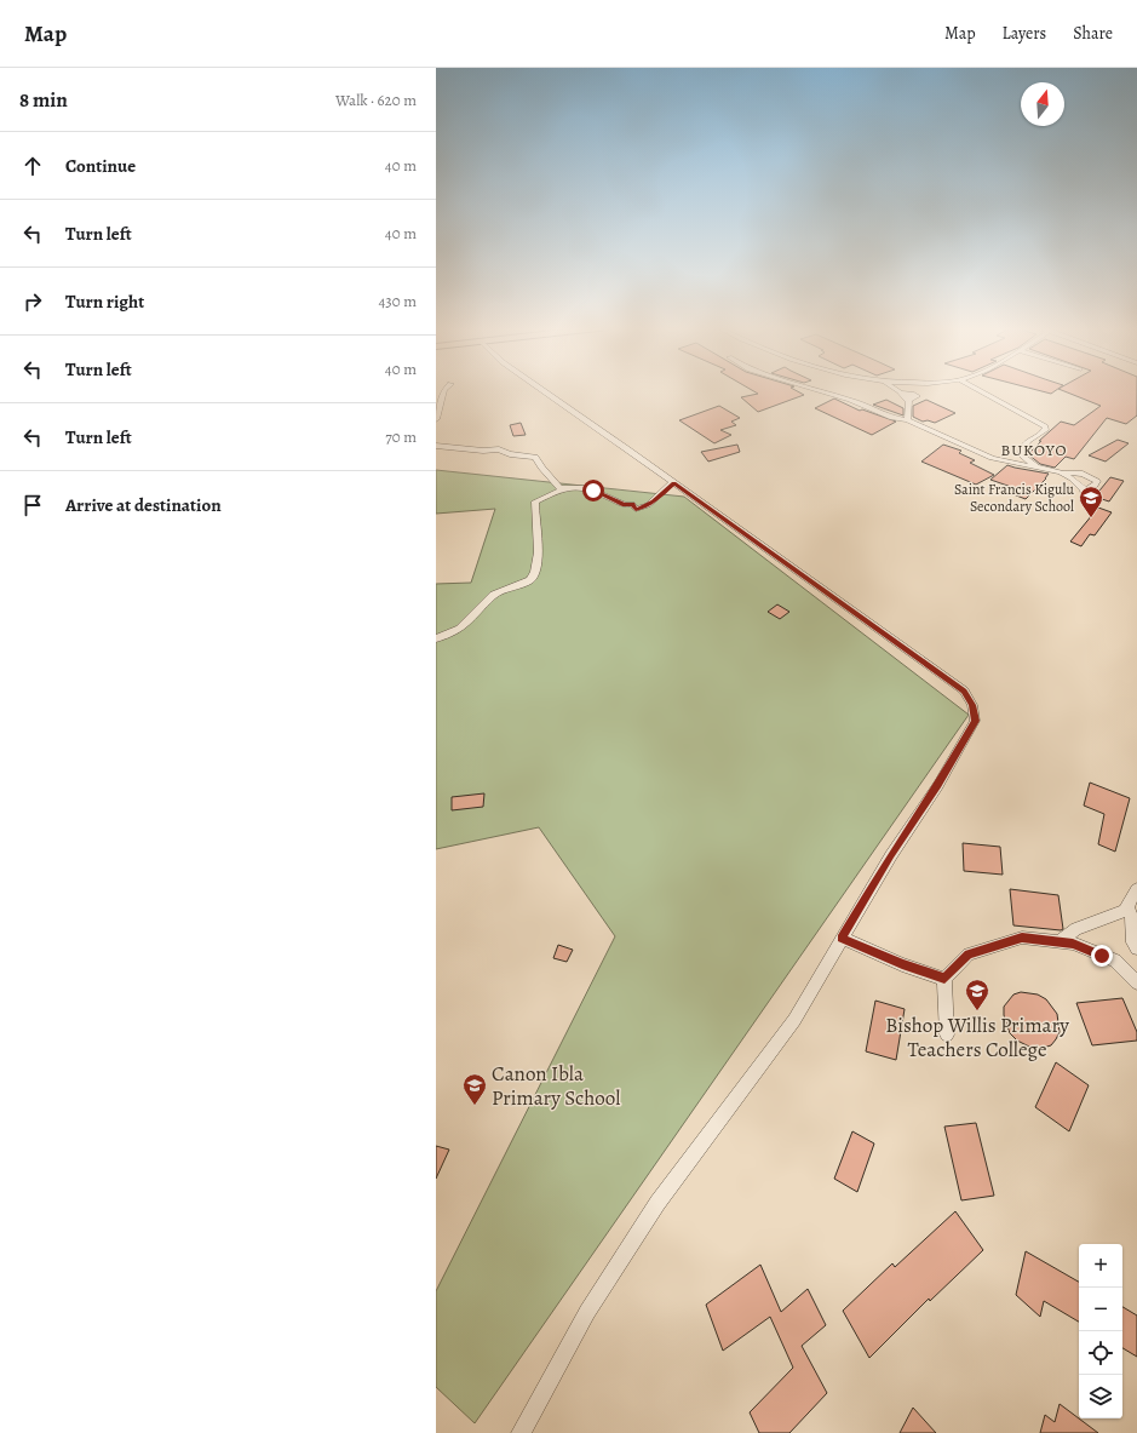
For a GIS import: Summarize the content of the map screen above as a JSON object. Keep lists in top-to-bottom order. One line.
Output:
{"districts":["BUKOYO"],"places":{"school or university":["Saint Francis Kigulu Secondary School","Bishop Willis Primary Teachers College","Canon Ibla Primary School"]},"north":"top","page":{"header":"Map","nav":["Map","Layers","Share"],"heading":["8 min","Walk · 620 m"],"list":[["Continue","40 m"],["Turn left","40 m"],["Turn right","430 m"],["Turn left","40 m"],["Turn left","70 m"],"Arrive at destination"],"map_buttons":["+","−"]}}
